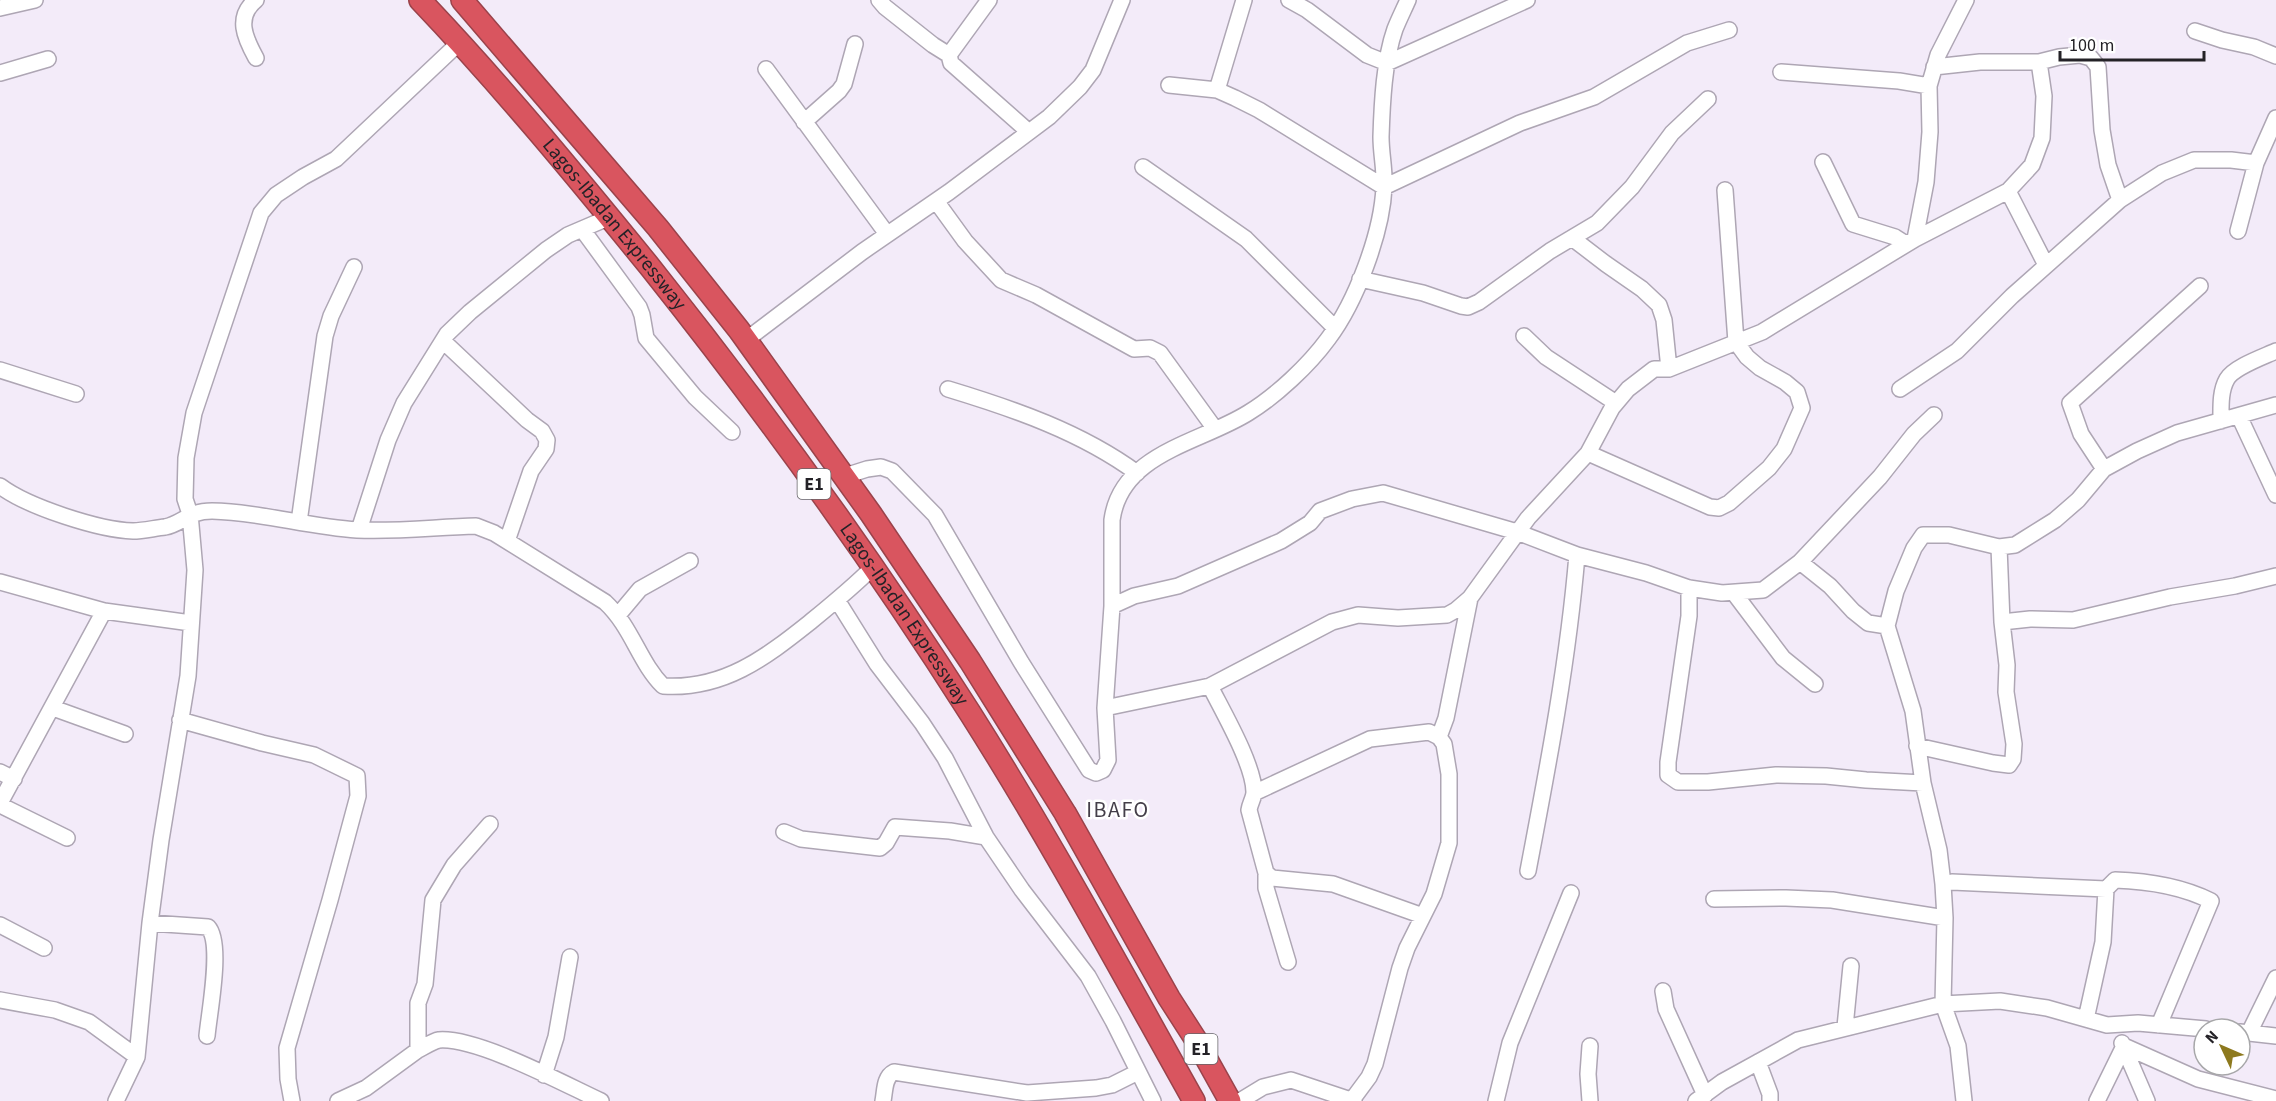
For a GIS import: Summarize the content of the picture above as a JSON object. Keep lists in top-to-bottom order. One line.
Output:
{"streets":{"highway":["Lagos-Ibadan Expressway","E1"]},"districts":["IBAFO"],"scale_bar":"100 m","north":"top left"}
